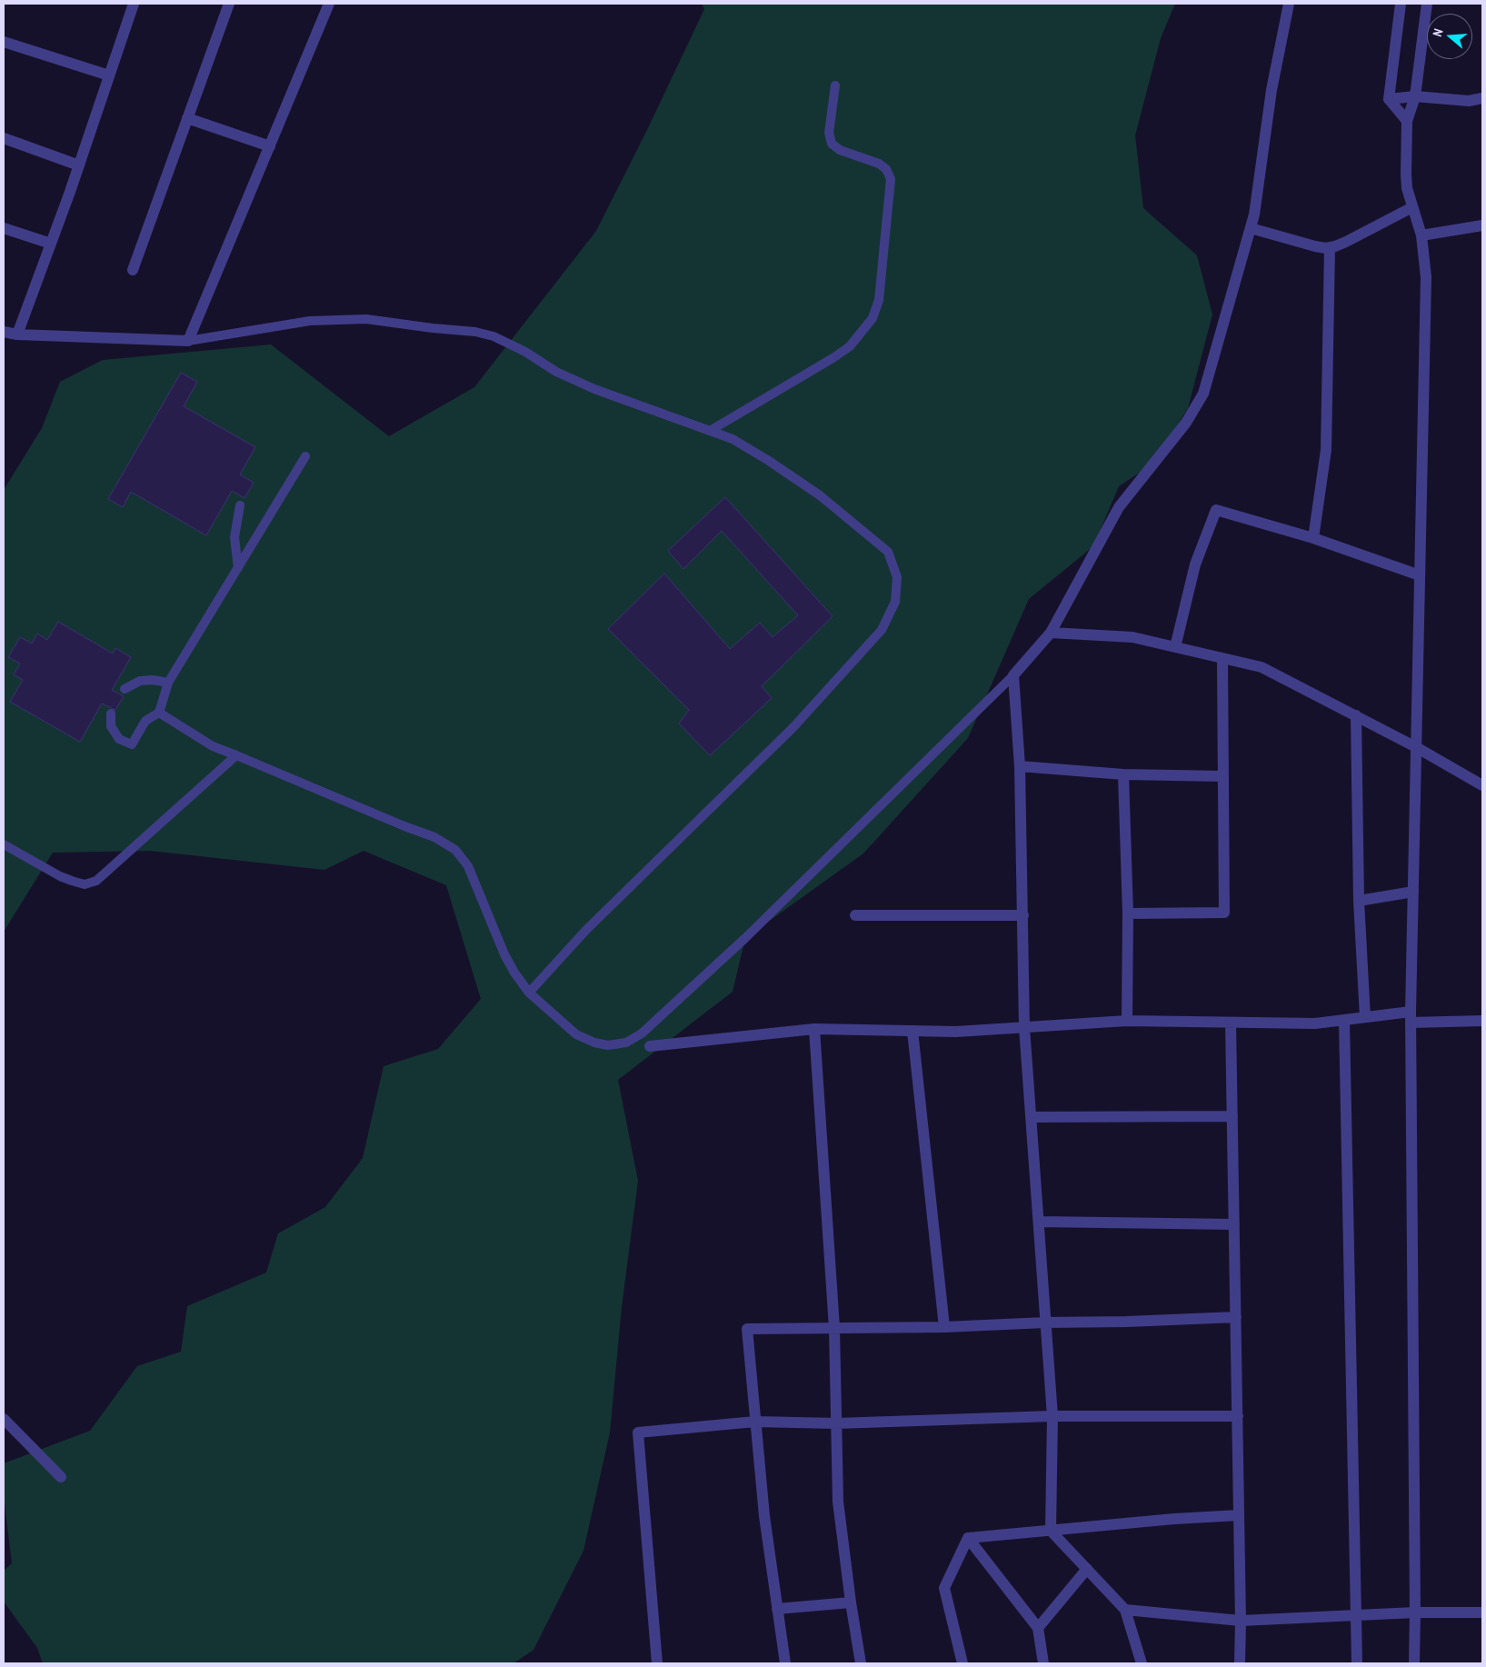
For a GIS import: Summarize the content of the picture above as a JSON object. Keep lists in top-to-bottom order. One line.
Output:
{"north":"left"}
